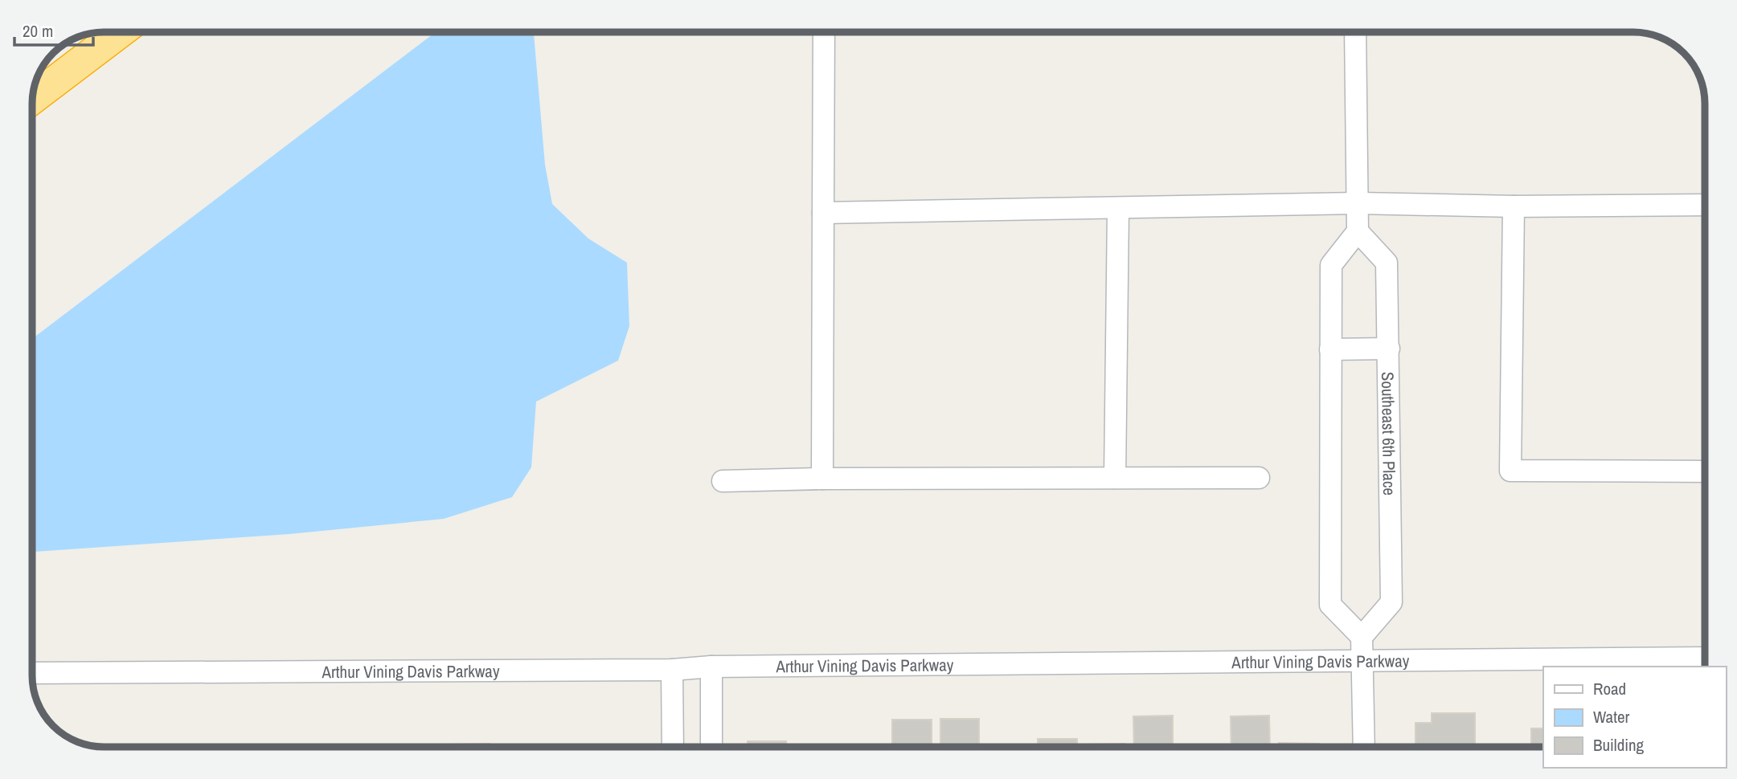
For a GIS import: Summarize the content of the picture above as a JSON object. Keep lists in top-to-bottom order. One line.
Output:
{"streets":{"street":["Southeast 6th Place","Arthur Vining Davis Parkway"]},"legend":["Road","Water","Building"],"scale_bar":"20 m"}
